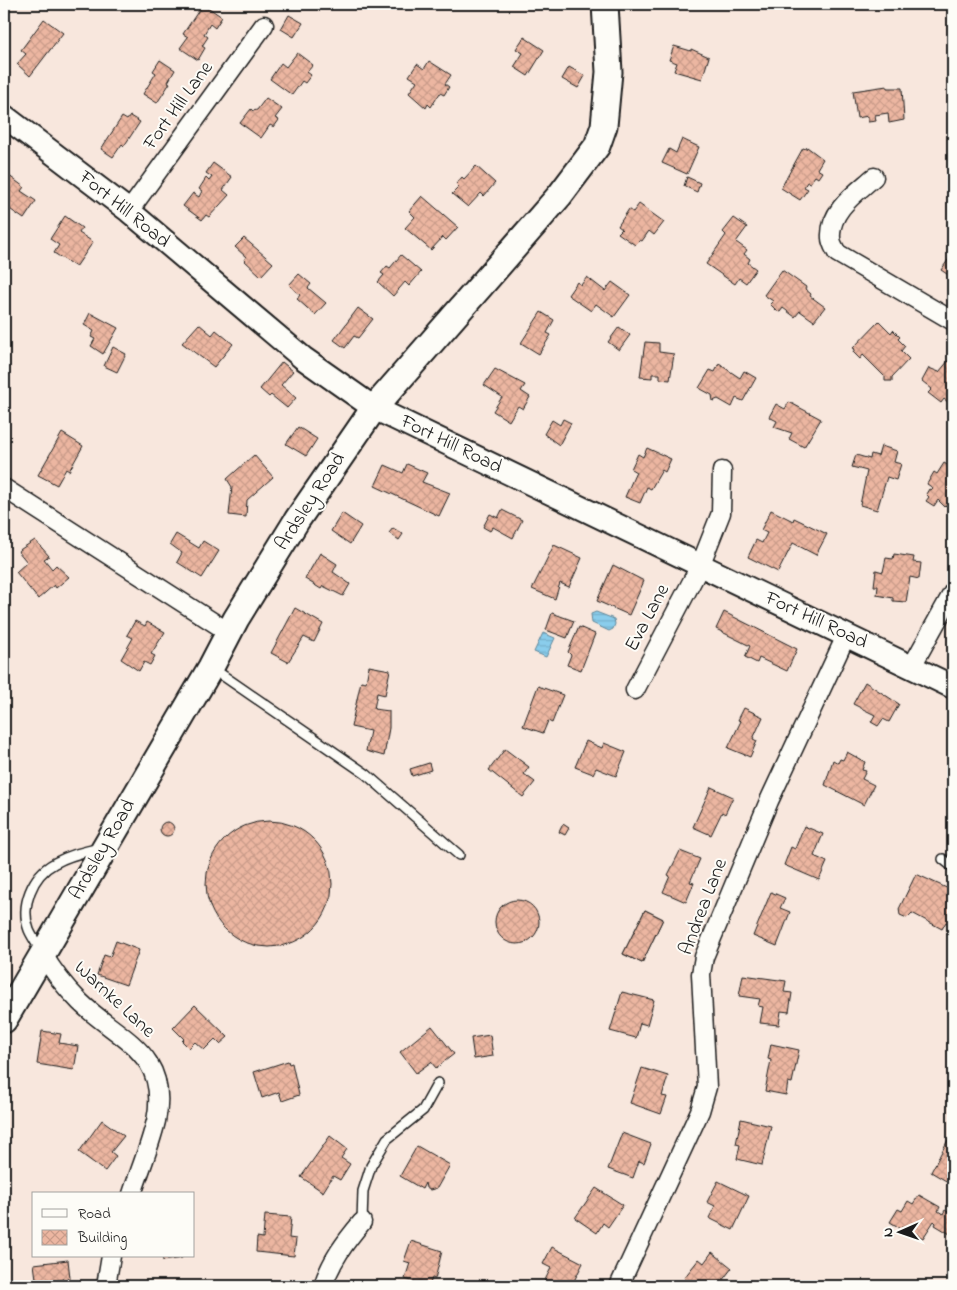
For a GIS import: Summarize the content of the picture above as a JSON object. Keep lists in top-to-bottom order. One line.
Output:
{"streets":{"main road":["Ardsley Road"],"street":["Fort Hill Lane","Fort Hill Road","Eva Lane","Andrea Lane","Warnke Lane"]},"crossings":[["Fort Hill Lane","Fort Hill Road"],["Fort Hill Road","Ardsley Road"],["Fort Hill Road","Eva Lane"],["Fort Hill Road","Andrea Lane"],["Ardsley Road","Warnke Lane"]],"legend":["Road","Building"],"north":"left"}
